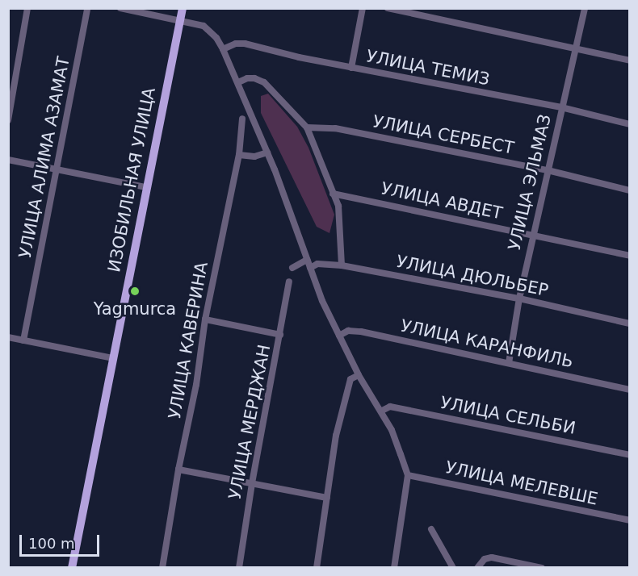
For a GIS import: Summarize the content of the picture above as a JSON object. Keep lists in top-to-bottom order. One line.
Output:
{"streets":{"main road":["ИЗОБИЛЬНАЯ УЛИЦА"],"street":["УЛИЦА ТЕМИЗ","УЛИЦА СЕРБЕСТ","УЛИЦА АЛИМА АЗАМАТ","УЛИЦА ЭЛЬМАЗ","УЛИЦА АВДЕТ","УЛИЦА ДЮЛЬБЕР","УЛИЦА КАВЕРИНА","УЛИЦА КАРАНФИЛЬ","УЛИЦА СЕЛЬБИ","УЛИЦА МЕРДЖАН","УЛИЦА МЕЛЕВШЕ"]},"crossings":[["УЛИЦА ТЕМИЗ","УЛИЦА ЭЛЬМАЗ"],["УЛИЦА СЕРБЕСТ","УЛИЦА ЭЛЬМАЗ"],["УЛИЦА ЭЛЬМАЗ","УЛИЦА АВДЕТ"],["УЛИЦА ЭЛЬМАЗ","УЛИЦА ДЮЛЬБЕР"],["УЛИЦА ЭЛЬМАЗ","УЛИЦА КАРАНФИЛЬ"]],"places":["Yagmurca"],"scale_bar":"100 m"}
